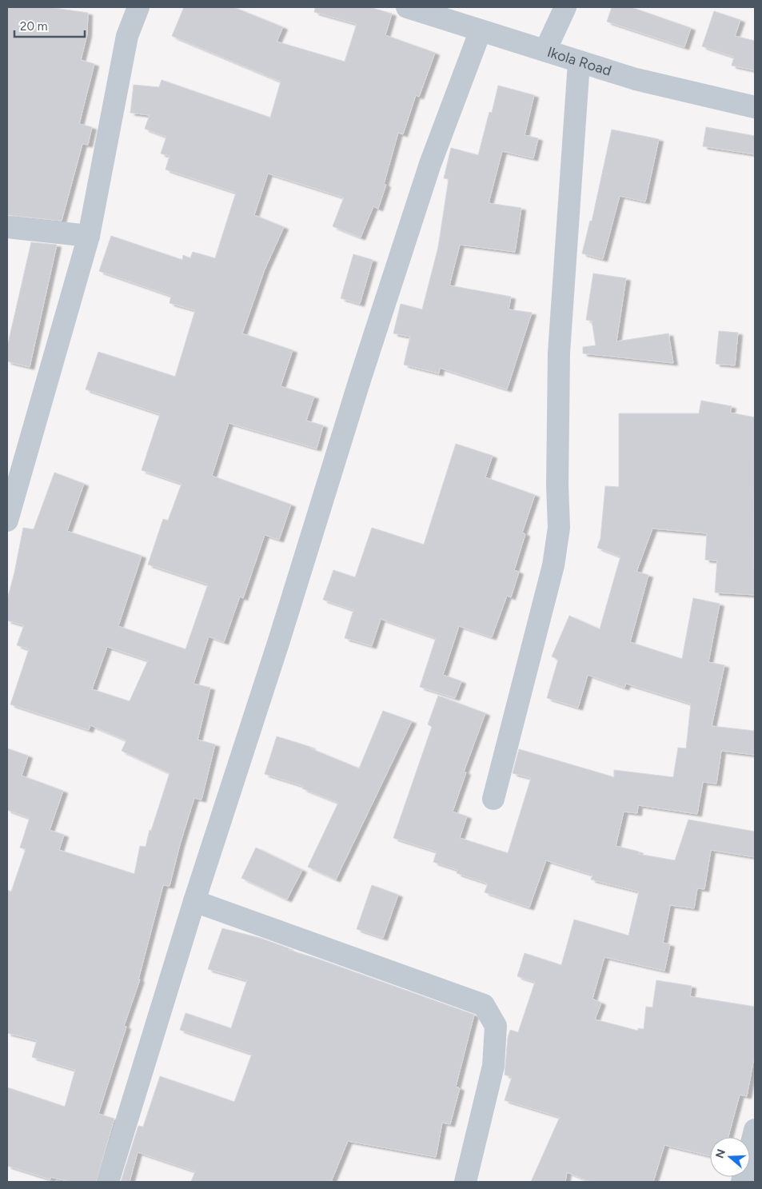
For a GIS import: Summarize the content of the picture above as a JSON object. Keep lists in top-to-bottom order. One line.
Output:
{"streets":{"street":["Ikola Road"]},"scale_bar":"20 m","north":"left"}
